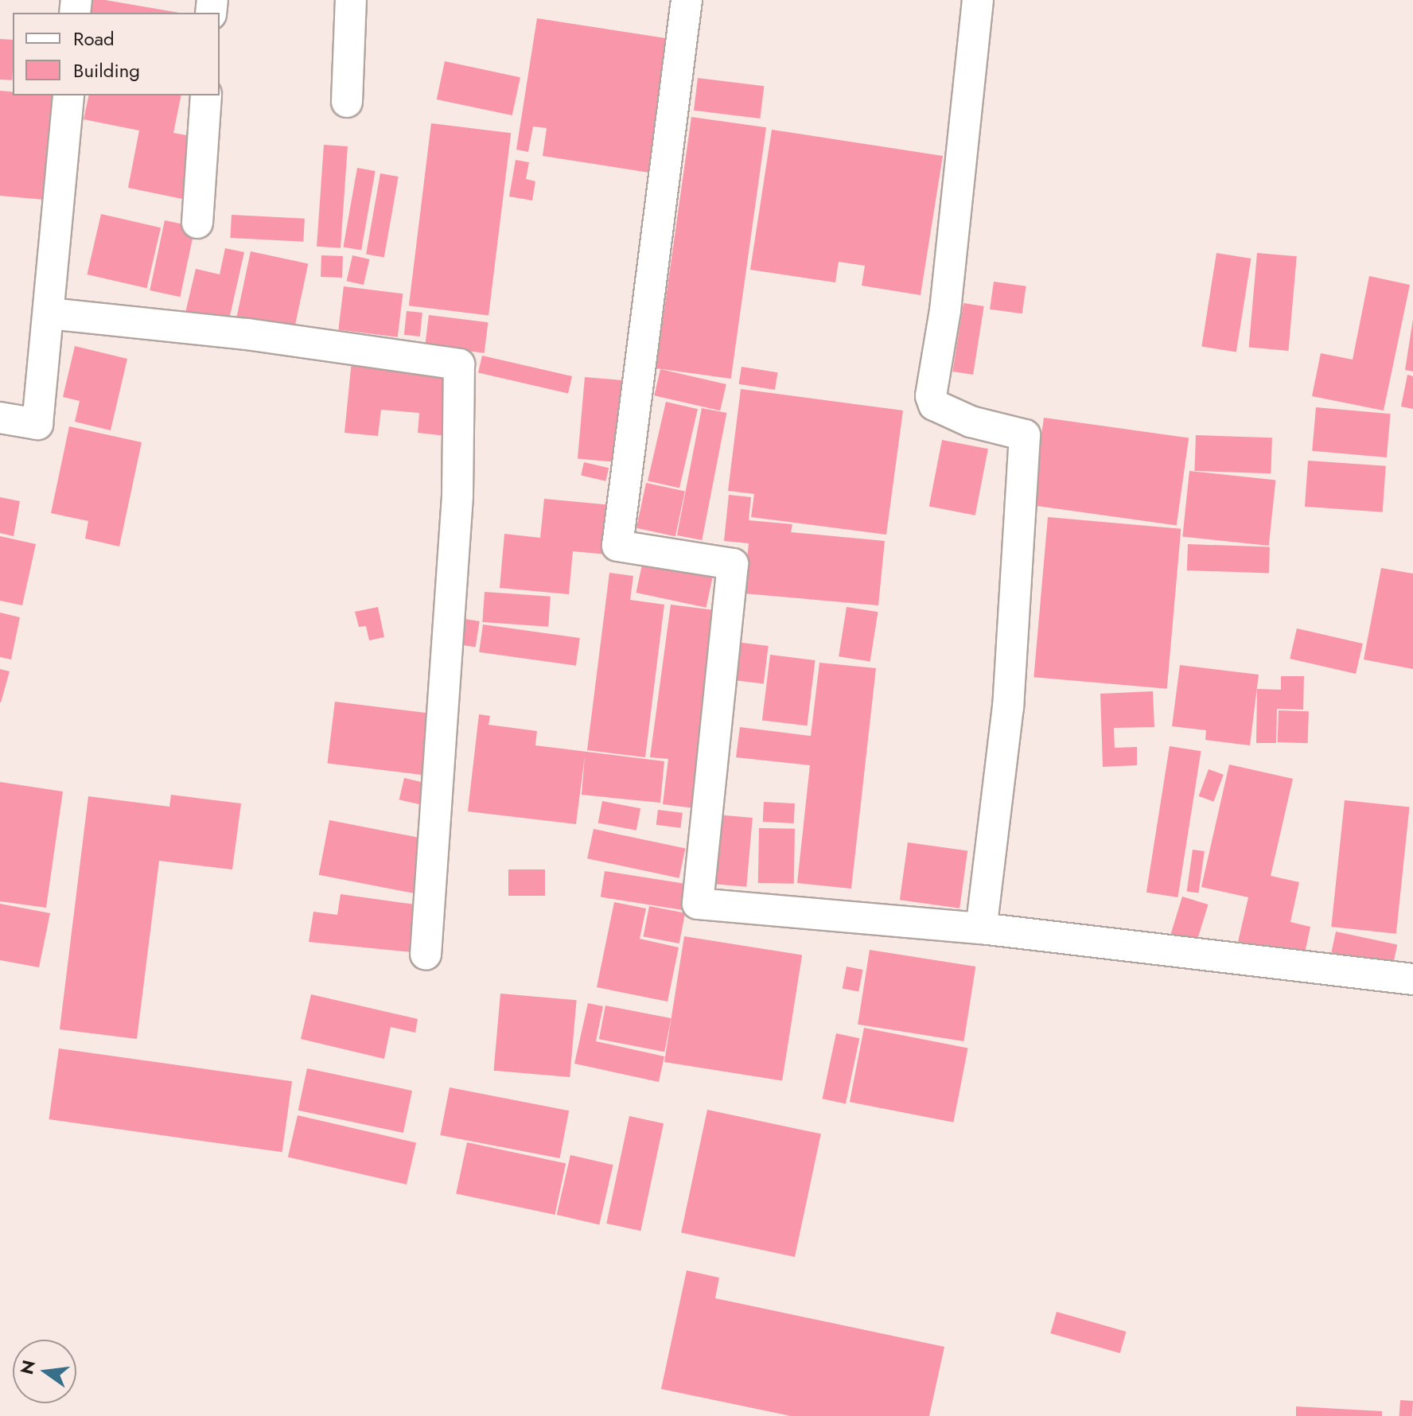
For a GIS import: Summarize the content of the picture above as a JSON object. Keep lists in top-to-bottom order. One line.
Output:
{"legend":["Road","Building"],"north":"left"}
